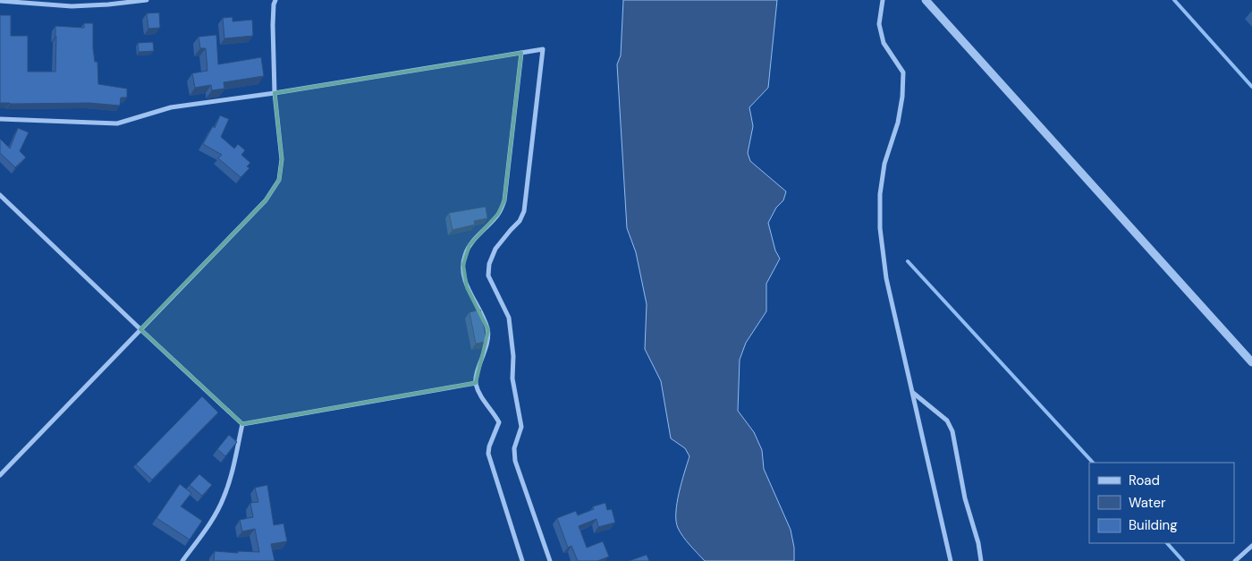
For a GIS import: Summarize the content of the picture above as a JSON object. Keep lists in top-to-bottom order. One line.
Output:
{"legend":["Road","Water","Building"]}
